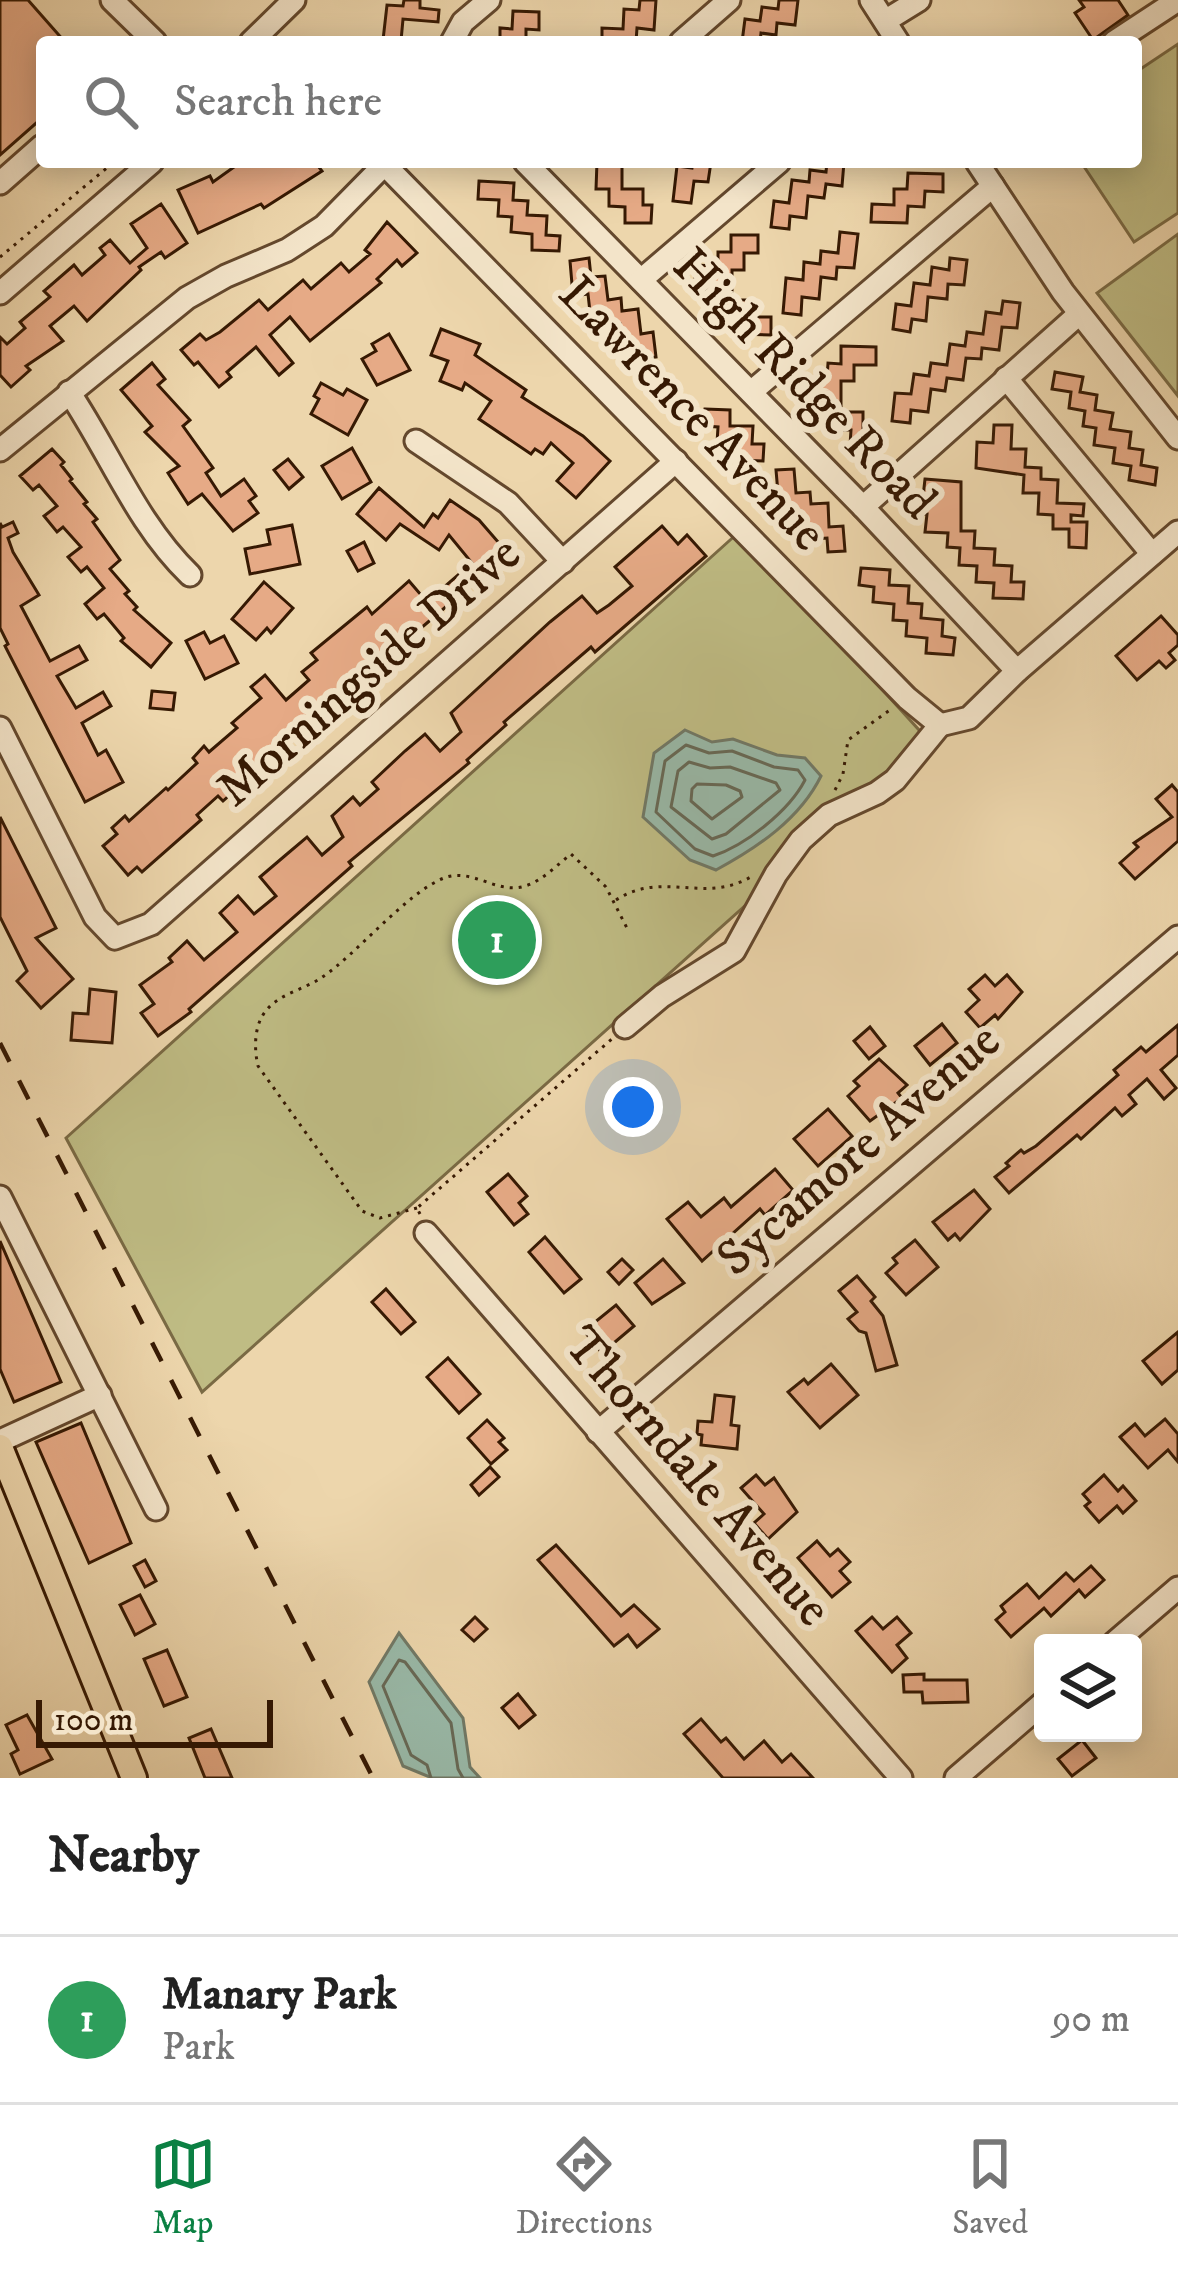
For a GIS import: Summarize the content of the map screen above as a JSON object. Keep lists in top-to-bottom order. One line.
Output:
{"streets":{"street":["High Ridge Road","Lawrence Avenue","Morningside Drive","Sycamore Avenue","Thorndale Avenue"]},"crossings":[["Lawrence Avenue","Morningside Drive"],["Sycamore Avenue","Thorndale Avenue"]],"scale_bar":"100 m","page":{"search":"Search here","pins":"1","scale":"100 m","heading":"Nearby","list":[{"mark":"1","name":"Manary Park","note":"Park","value":"90 m"}],"nav":["Map","Directions","Saved"]}}
